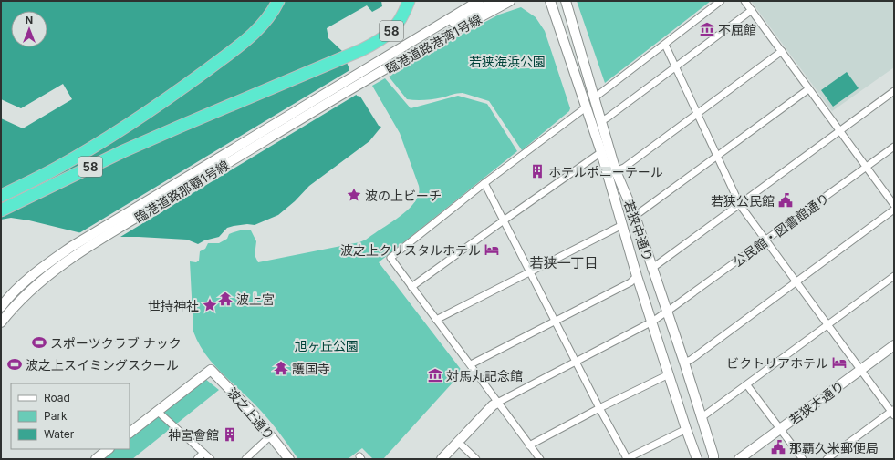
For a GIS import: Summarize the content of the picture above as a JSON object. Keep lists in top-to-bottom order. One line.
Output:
{"streets":{"highway":["58"],"street":["臨港道路港湾1号線","臨港道路那覇1号線","公民館・図書館通り","若狭中通り","若狭大通り","波之上通り"]},"crossings":[["臨港道路港湾1号線","臨港道路那覇1号線"],["公民館・図書館通り","若狭中通り"]],"districts":["若狭一丁目"],"parks":["若狭海浜公園","旭ヶ丘公園"],"places":{"museum":["不屈館","対馬丸記念館"],"building":["ホテルポニーテール","神宮會館"],"place":["波の上ビーチ","世持神社"],"public building":["若狭公民館","那覇久米郵便局"],"hotel":["波之上クリスタルホテル","ビクトリアホテル"],"temple":["波上宮","護国寺"],"sports":["スポーツクラブ ナック","波之上スイミングスクール"]},"legend":["Road","Park","Water"],"north":"top"}
